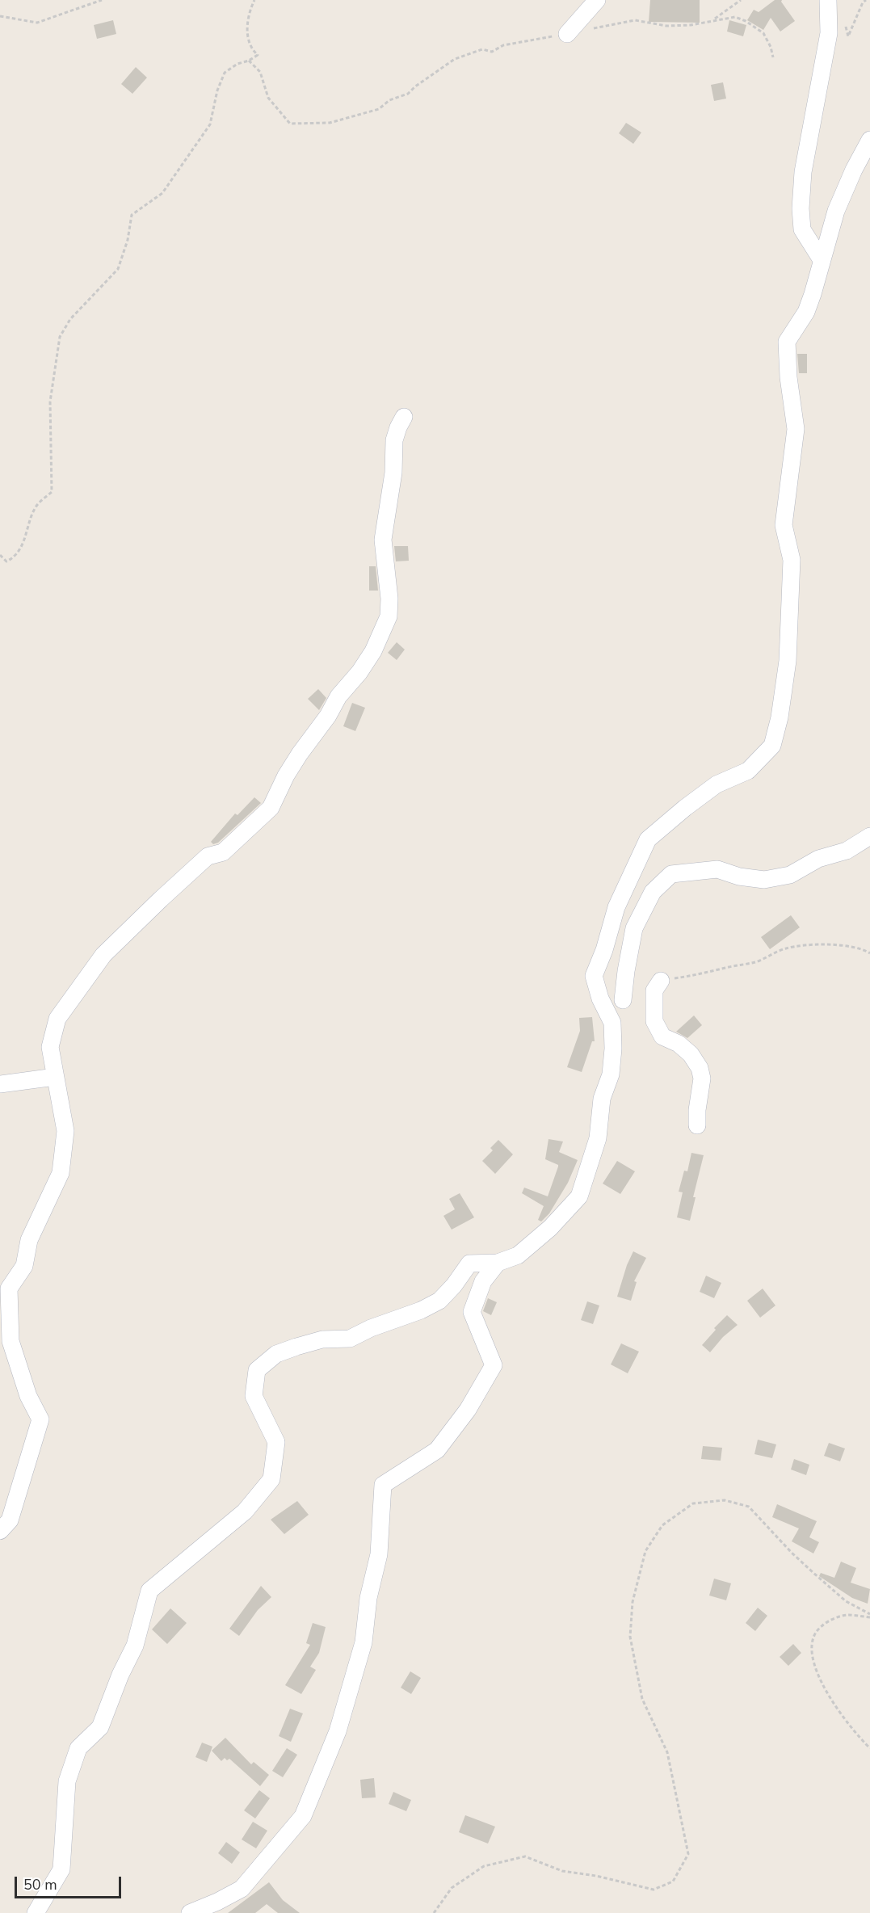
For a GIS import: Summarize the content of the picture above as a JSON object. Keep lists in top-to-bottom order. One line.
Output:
{"scale_bar":"50 m"}
